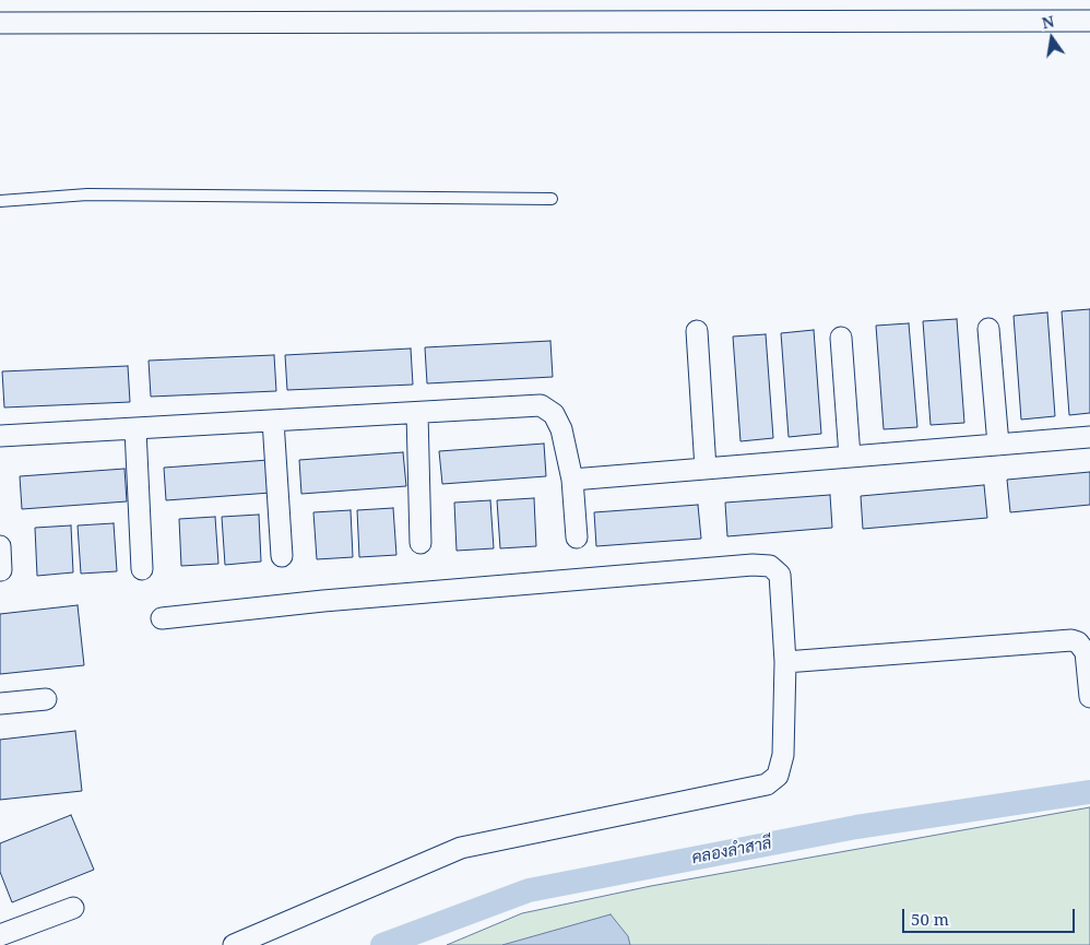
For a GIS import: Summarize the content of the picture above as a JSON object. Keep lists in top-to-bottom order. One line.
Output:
{"water":["คลองลำสาลี"],"scale_bar":"50 m","north":"top"}
